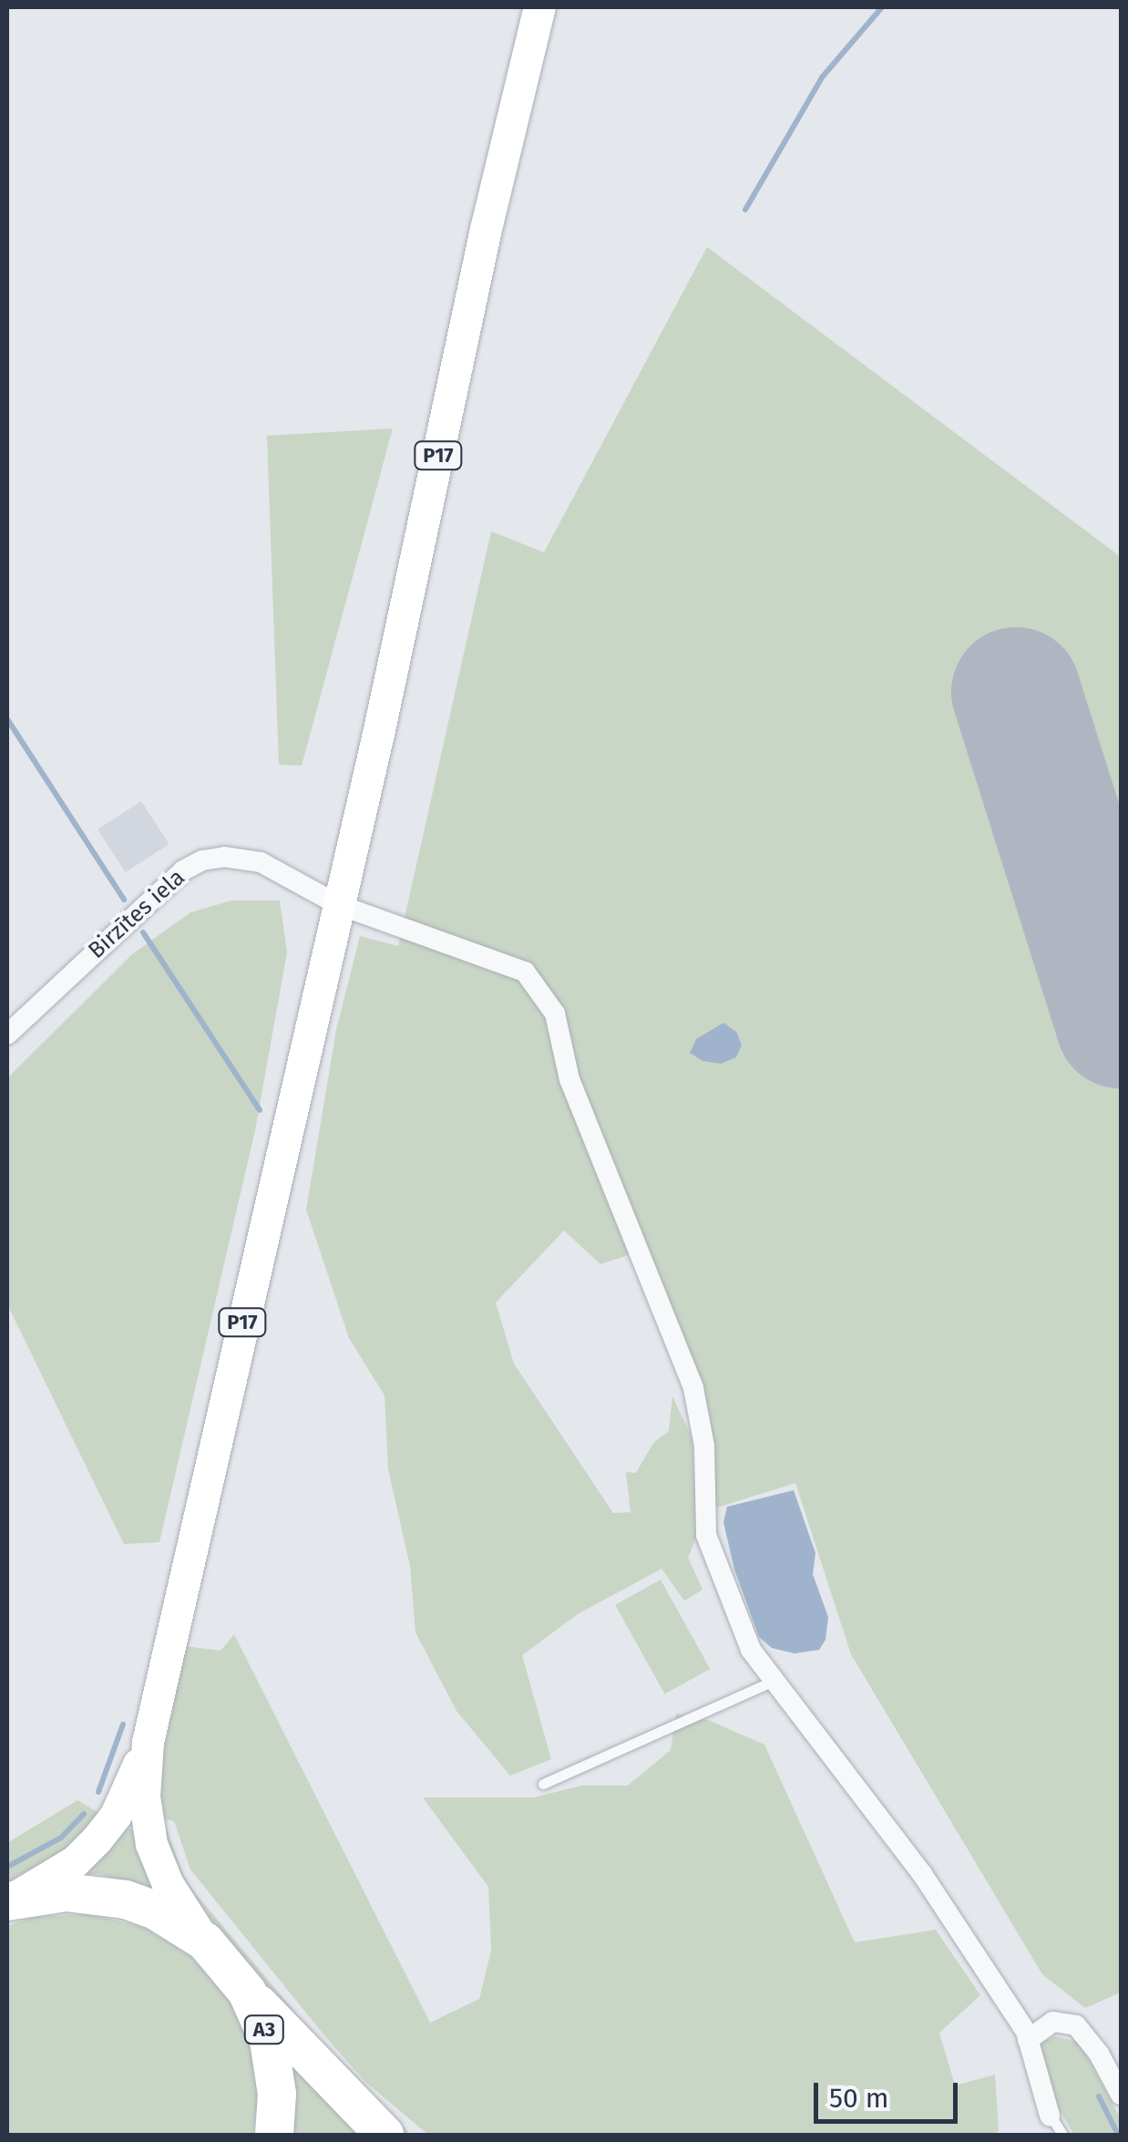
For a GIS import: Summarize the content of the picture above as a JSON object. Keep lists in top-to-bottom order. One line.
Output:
{"streets":{"highway":["A3"],"main road":["P17"],"street":["Birzītes iela"]},"crossings":[["P17","Birzītes iela"],["P17","A3"]],"scale_bar":"50 m"}
